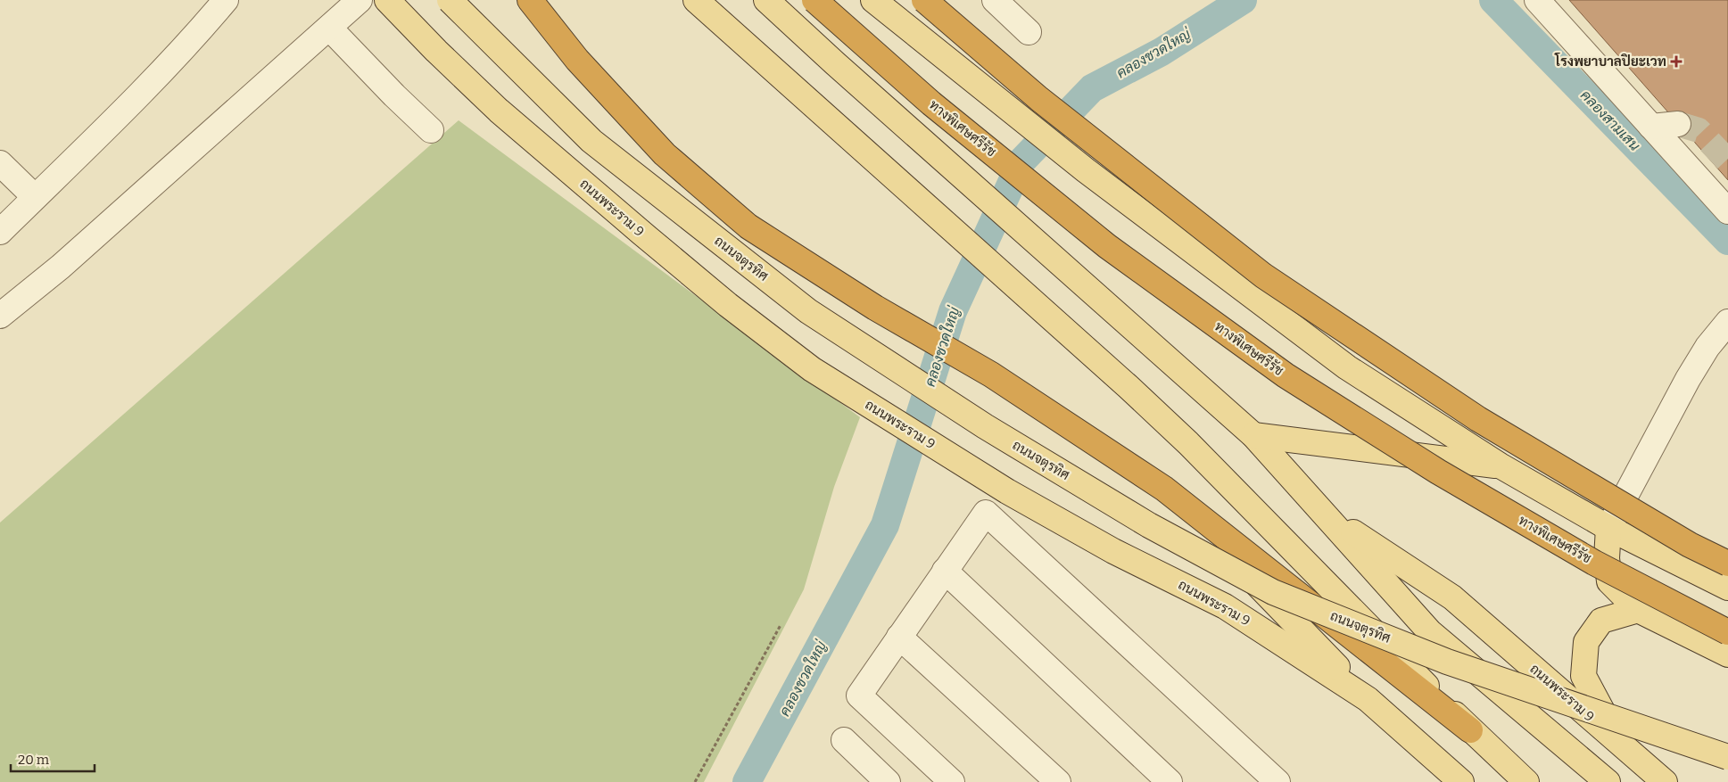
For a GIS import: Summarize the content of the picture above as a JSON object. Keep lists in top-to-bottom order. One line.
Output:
{"streets":{"highway":["ทางพิเศษศรีรัช"],"main road":["ถนนพระราม 9","ถนนจตุรทิศ"]},"water":["คลองชวดใหญ่","คลองสามเสน"],"places":{"health":["โรงพยาบาลปิยะเวท"]},"scale_bar":"20 m"}
